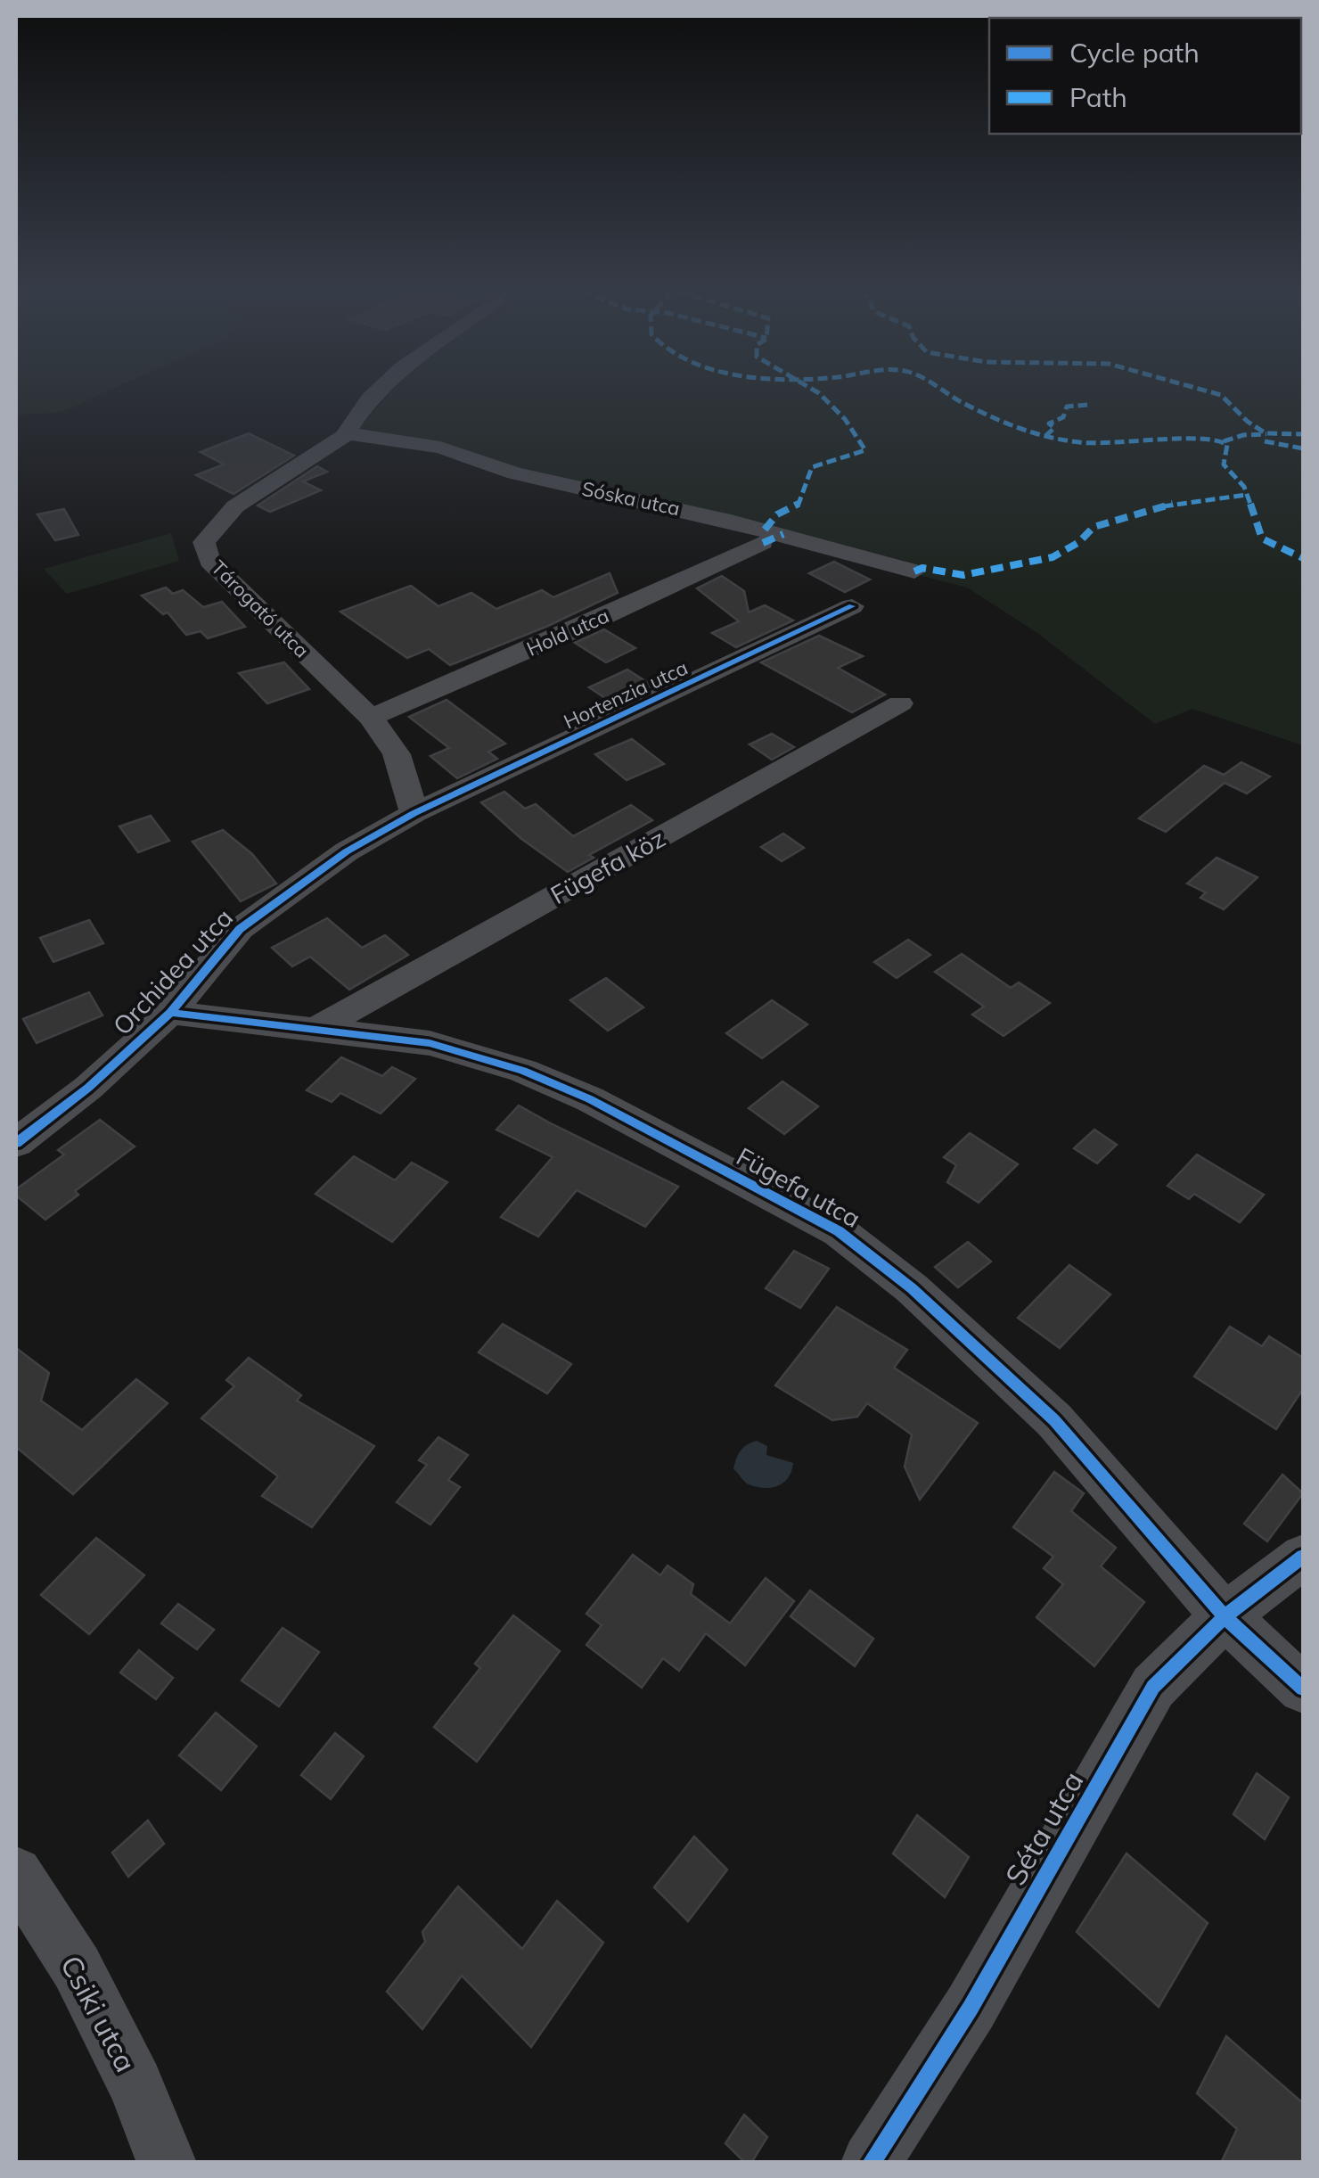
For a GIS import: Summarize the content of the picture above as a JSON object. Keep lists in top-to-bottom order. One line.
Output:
{"streets":{"street":["Sóska utca","Tárogató utca","Hold utca","Hortenzia utca","Fügefa köz","Orchidea utca","Fügefa utca","Séta utca","Csiki utca"]},"crossings":[["Sóska utca","Tárogató utca"],["Tárogató utca","Hold utca"],["Tárogató utca","Hortenzia utca"],["Tárogató utca","Orchidea utca"],["Hortenzia utca","Orchidea utca"],["Fügefa köz","Fügefa utca"],["Orchidea utca","Fügefa utca"],["Fügefa utca","Séta utca"]],"legend":["Cycle path","Path"]}
